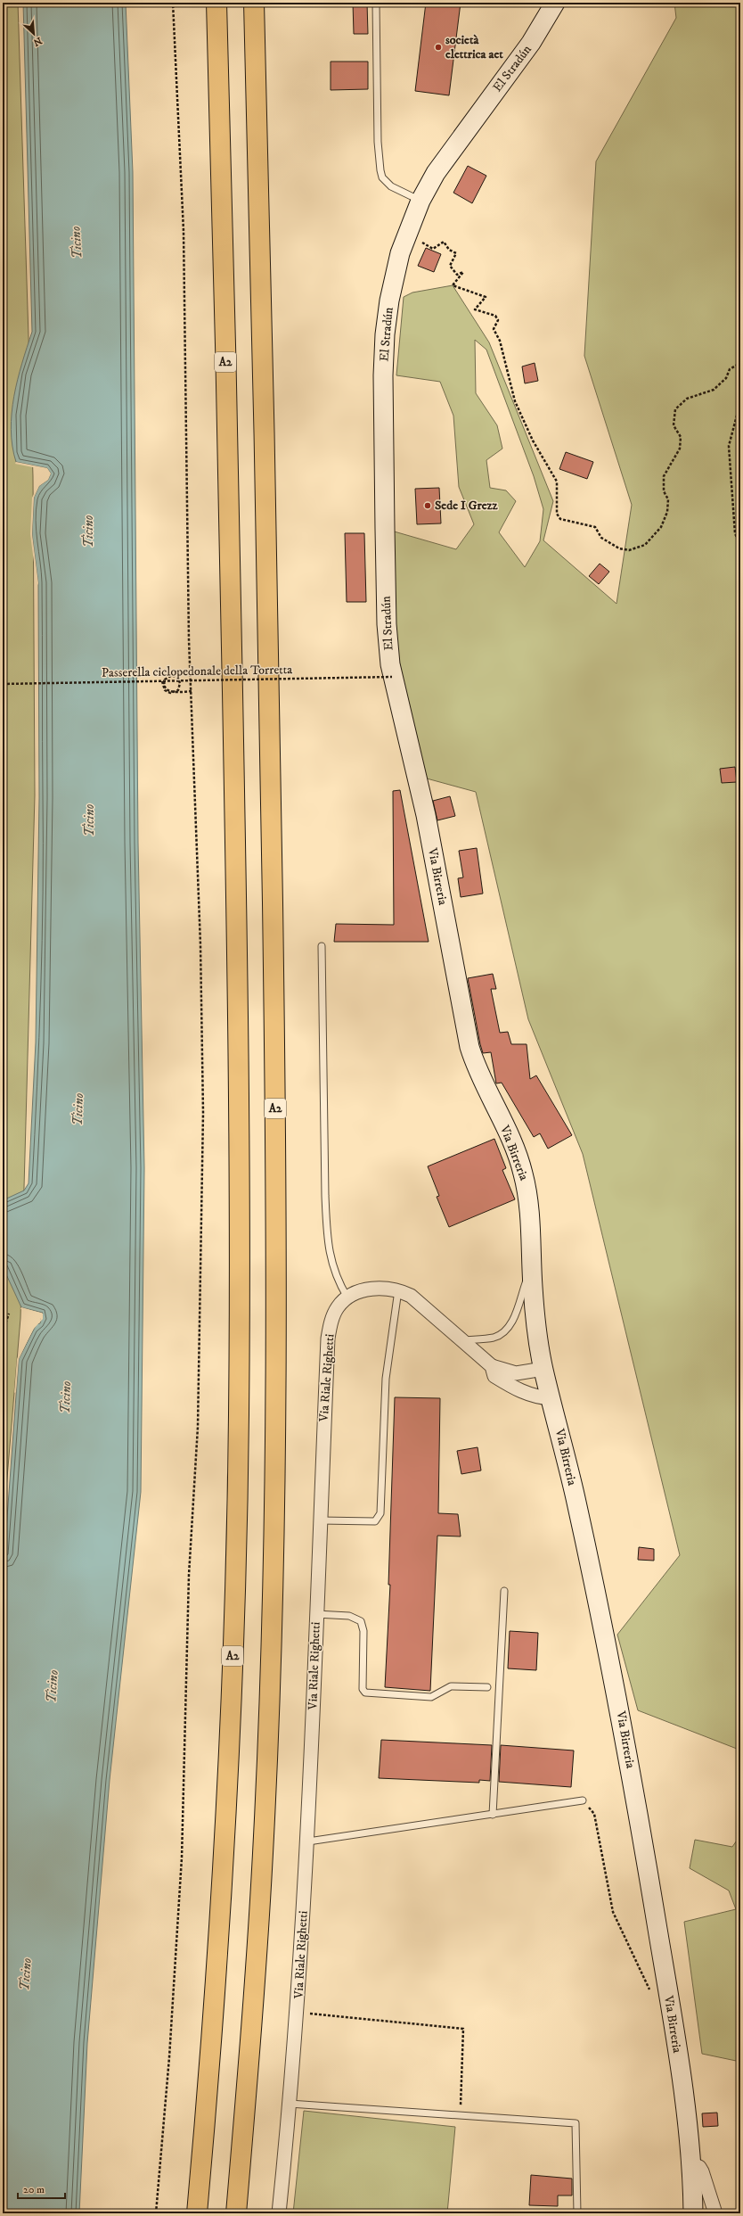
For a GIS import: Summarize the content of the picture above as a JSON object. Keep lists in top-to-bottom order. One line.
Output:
{"streets":{"highway":["A2"],"street":["El Stradún","Via Birreria","Via Riale Righetti"],"path":["Passerella ciclopedonale della Torretta"]},"crossings":[["El Stradún","Passerella ciclopedonale della Torretta"],["El Stradún","Via Birreria"]],"water":["Ticino"],"places":["società elettrica aet","Sede I Grezz"],"scale_bar":"20 m","north":"bottom right"}
